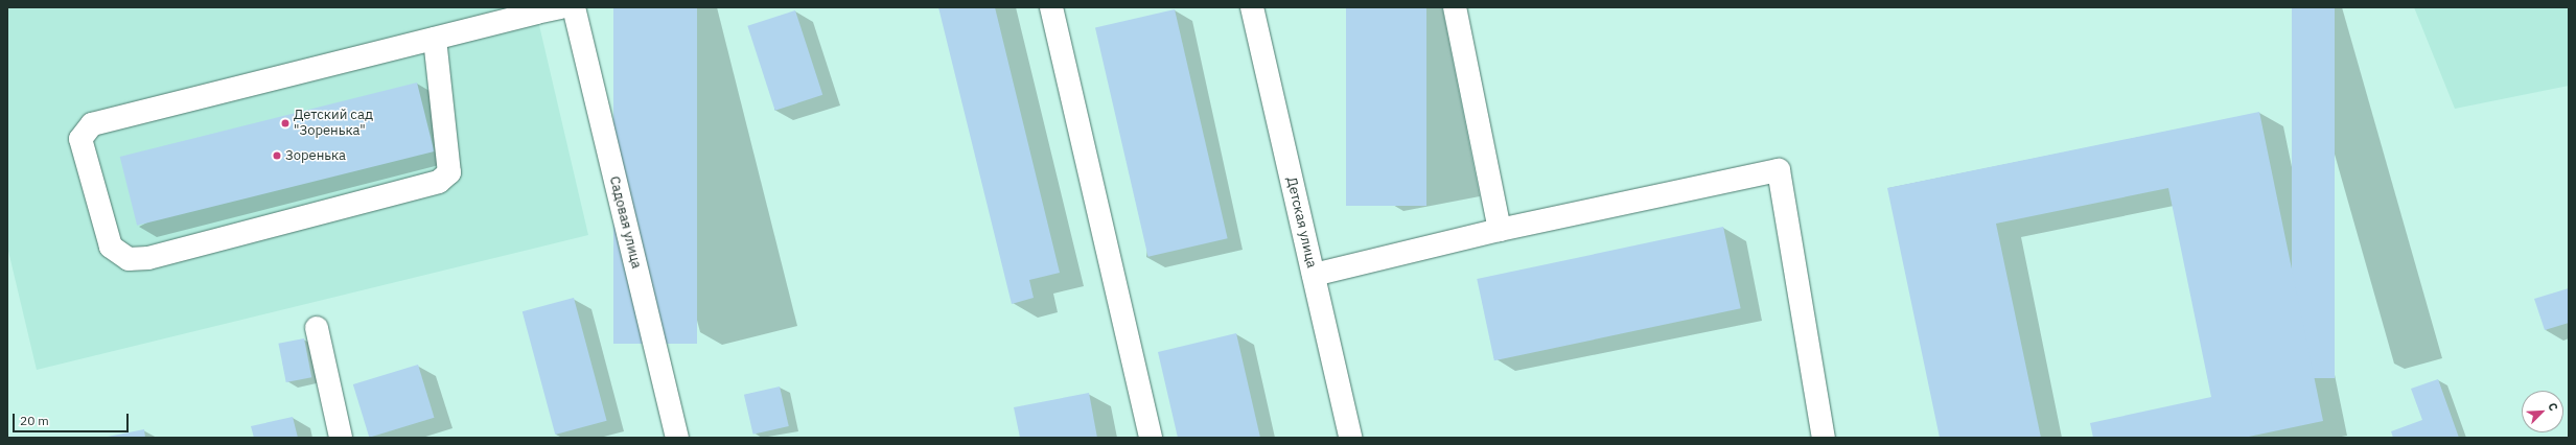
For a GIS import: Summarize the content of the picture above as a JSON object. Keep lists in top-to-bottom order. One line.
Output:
{"streets":{"street":["Садовая улица","Детская улица"]},"places":["Детский сад \"Зоренька\"","Зоренька"],"scale_bar":"20 m","north":"top right"}
